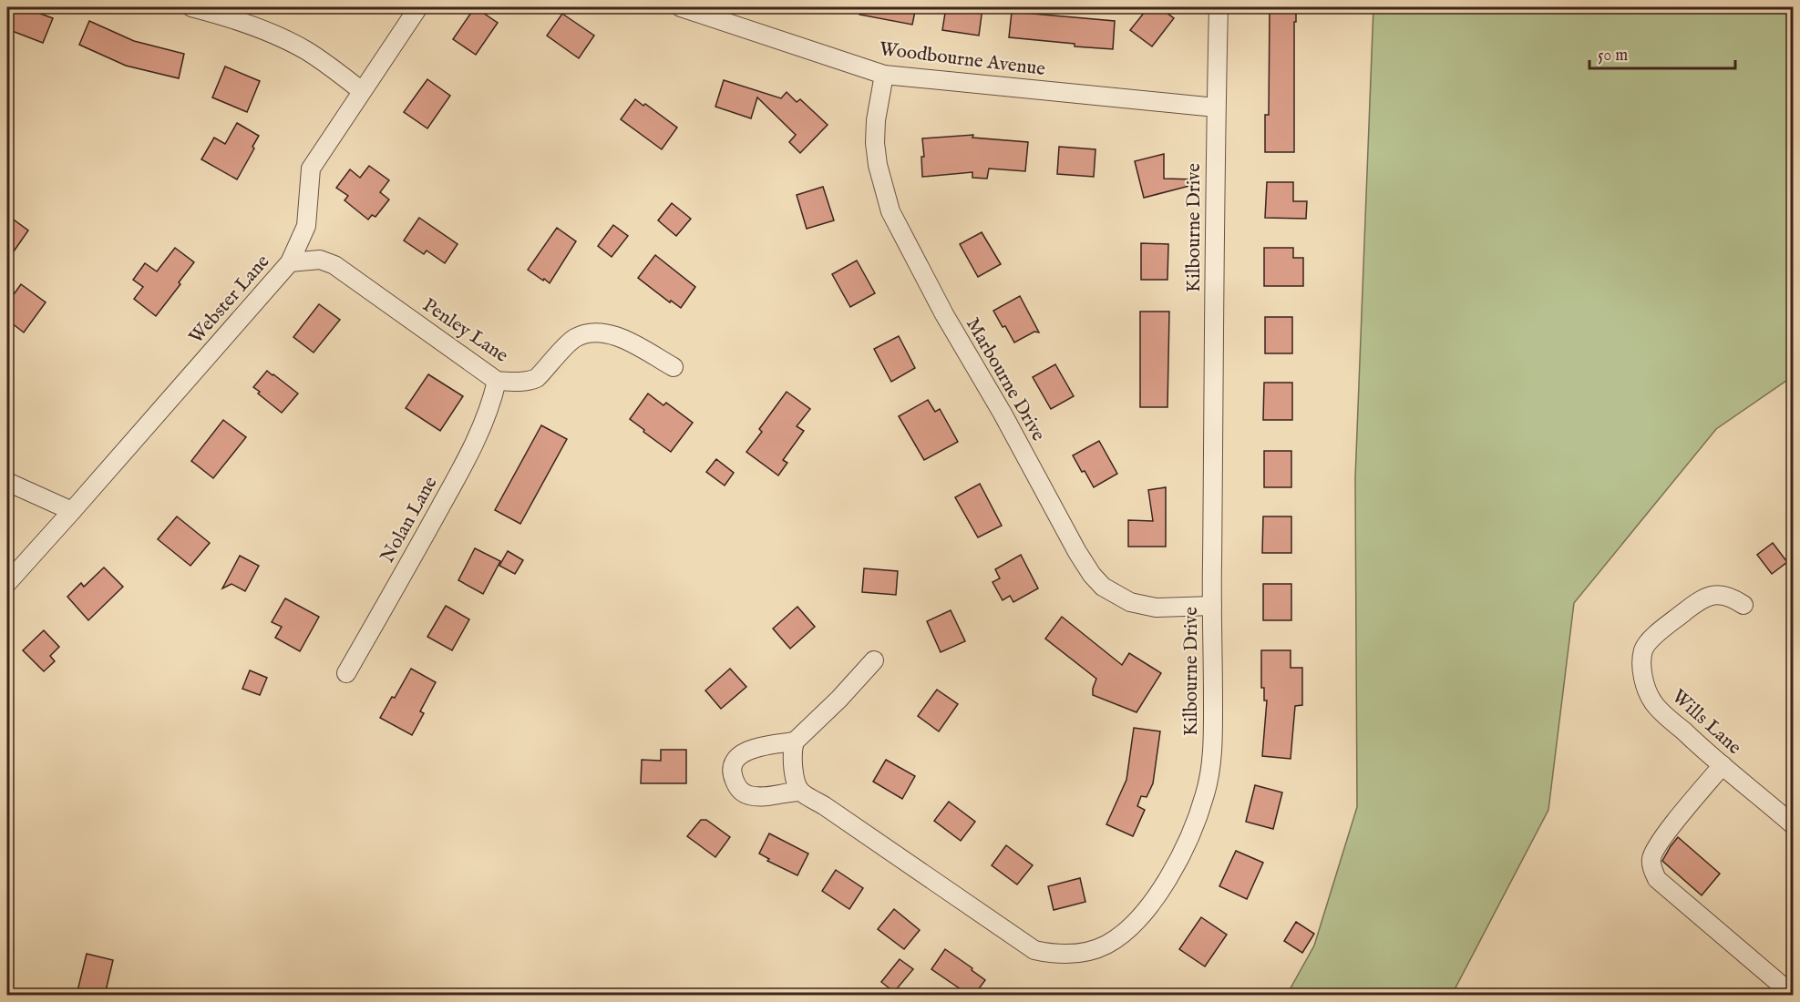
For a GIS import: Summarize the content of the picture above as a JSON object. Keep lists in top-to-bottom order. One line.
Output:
{"streets":{"street":["Woodbourne Avenue","Kilbourne Drive","Webster Lane","Penley Lane","Marbourne Drive","Nolan Lane","Wills Lane"]},"crossings":[["Woodbourne Avenue","Kilbourne Drive"],["Woodbourne Avenue","Marbourne Drive"],["Kilbourne Drive","Marbourne Drive"],["Webster Lane","Penley Lane"],["Penley Lane","Nolan Lane"]],"scale_bar":"50 m"}
